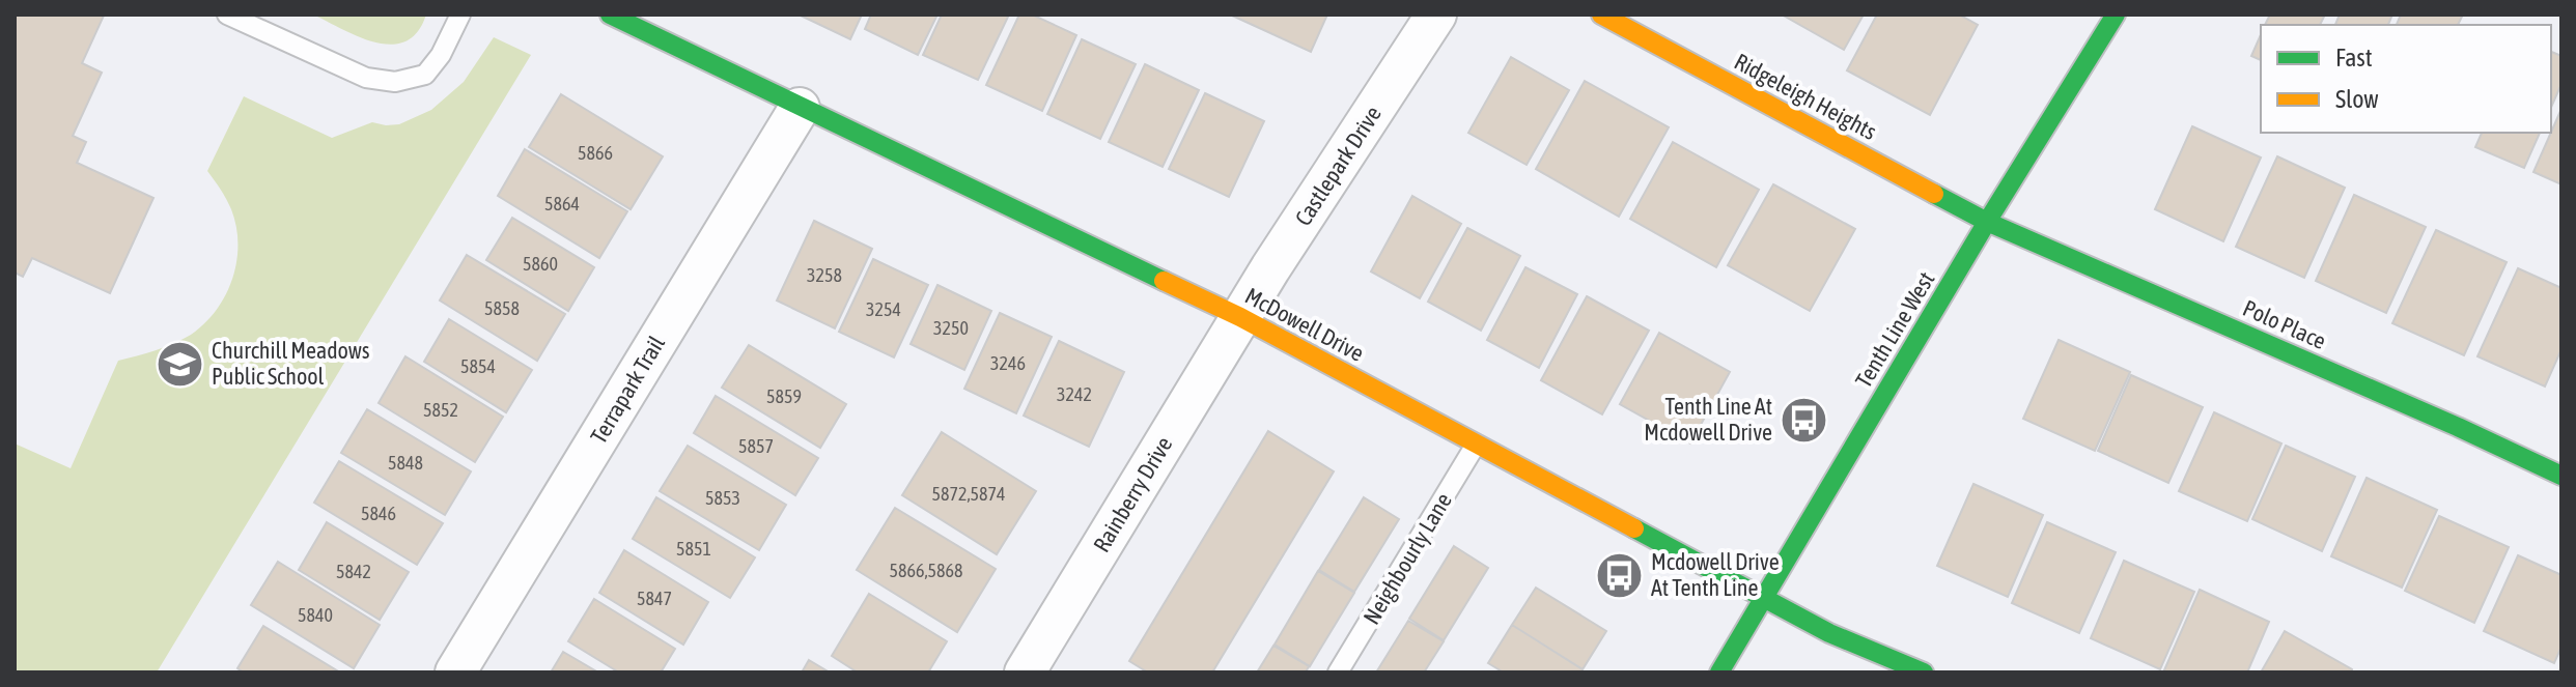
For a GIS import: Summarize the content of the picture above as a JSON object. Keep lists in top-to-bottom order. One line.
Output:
{"streets":{"street":["Ridgeleigh Heights","Castlepark Drive","McDowell Drive","Polo Place","Tenth Line West","Terrapark Trail","Rainberry Drive"],"lane":["Neighbourly Lane"]},"crossings":[["Ridgeleigh Heights","Polo Place"],["Ridgeleigh Heights","Tenth Line West"],["Castlepark Drive","McDowell Drive"],["Castlepark Drive","Rainberry Drive"],["McDowell Drive","Tenth Line West"],["McDowell Drive","Terrapark Trail"],["McDowell Drive","Rainberry Drive"],["McDowell Drive","Neighbourly Lane"],["Polo Place","Tenth Line West"]],"places":{"school or university":["Churchill Meadows Public School"],"bus stop":["Tenth Line At Mcdowell Drive","Mcdowell Drive At Tenth Line"]},"house_numbers":["5866","5864","5860","3258","5858","3254","3250","3246","5854","3242","5859","5852","5857","5848","5872,5874","5853","5846","5851","5866,5868","5842","5847","5840"],"legend":["Fast","Slow"]}
